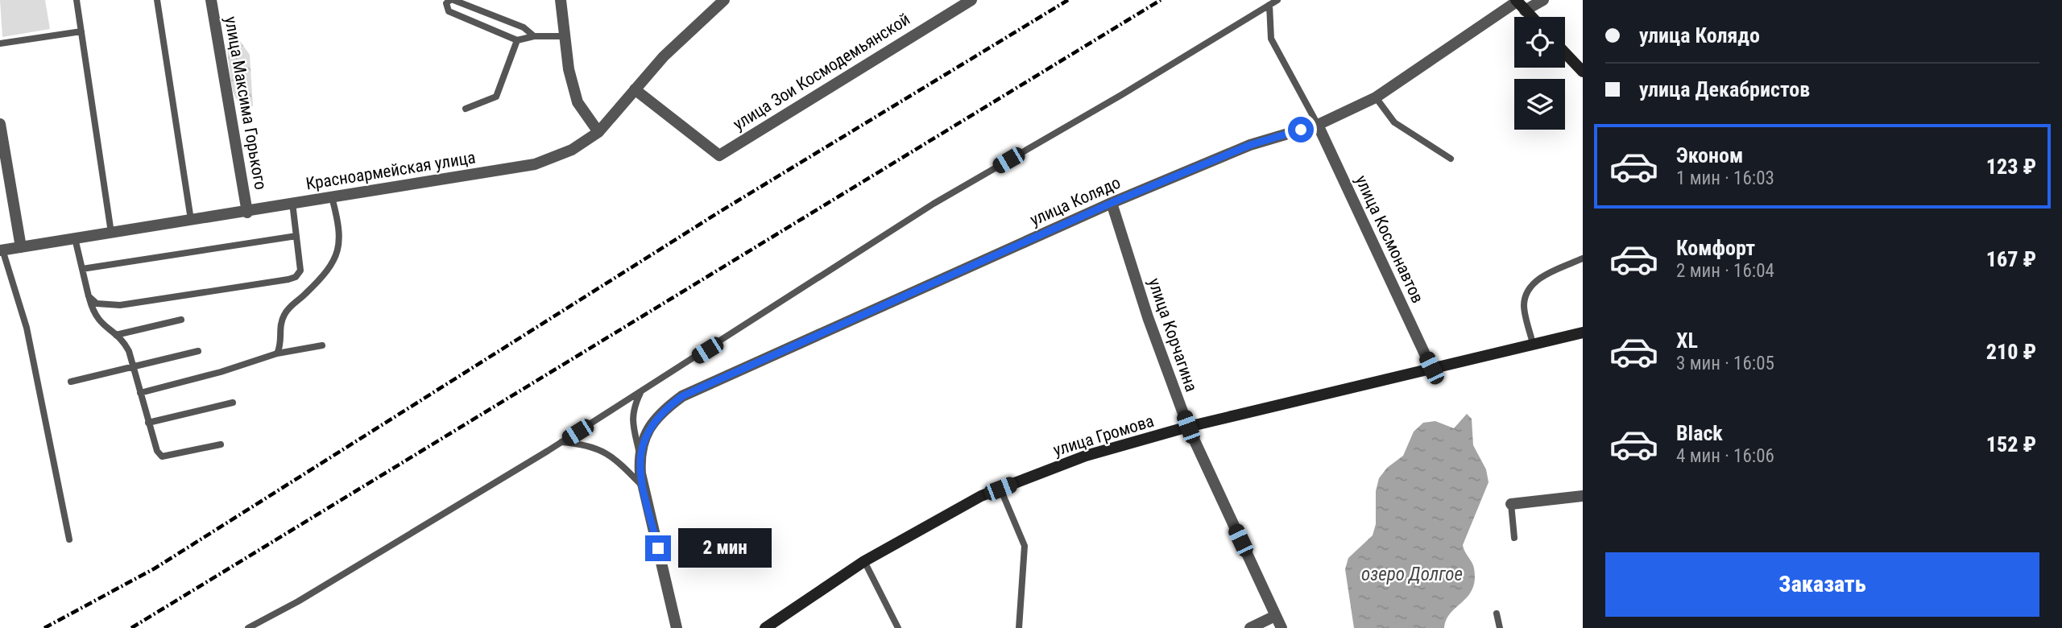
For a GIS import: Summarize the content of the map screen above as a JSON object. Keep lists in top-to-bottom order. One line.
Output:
{"streets":{"street":["улица Зои Космодемьянской","улица Максима Горького","Красноармейская улица","улица Колядо","улица Космонавтов","улица Корчагина","улица Громова"]},"crossings":[["улица Зои Космодемьянской","Красноармейская улица"],["улица Максима Горького","Красноармейская улица"],["улица Колядо","улица Космонавтов"],["улица Колядо","улица Корчагина"],["улица Космонавтов","улица Громова"],["улица Корчагина","улица Громова"]],"water":["озеро Долгое"],"page":{"banner":["улица Колядо","улица Декабристов"],"list":[{"name":"Эконом","note":"1 мин · 16:03","value":"123 ₽"},{"name":"Комфорт","note":"2 мин · 16:04","value":"167 ₽"},{"name":"XL","note":"3 мин · 16:05","value":"210 ₽"},{"name":"Black","note":"4 мин · 16:06","value":"152 ₽"}],"bubble":"2 мин","buttons":"Заказать"}}
